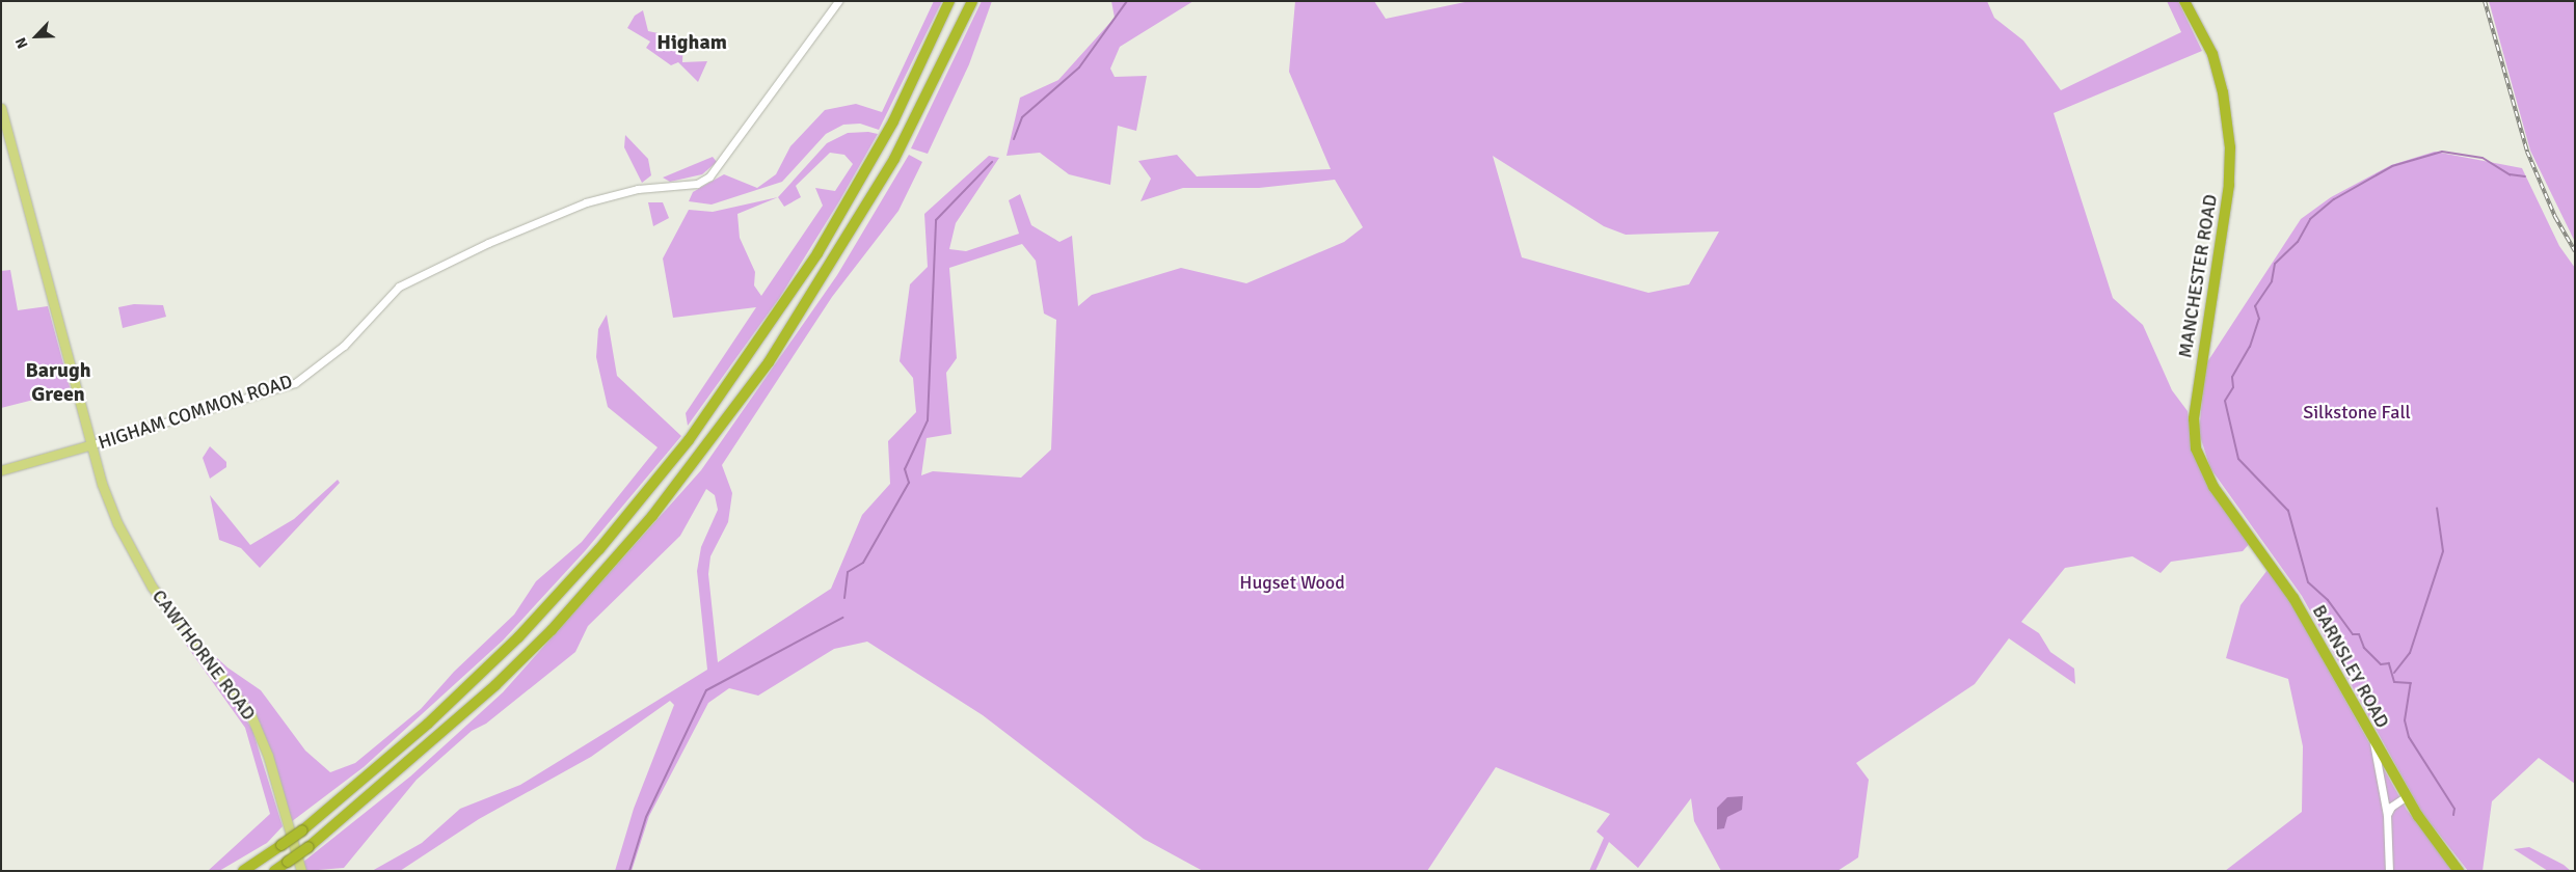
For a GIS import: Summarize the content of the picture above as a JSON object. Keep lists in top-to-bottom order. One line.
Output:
{"streets":{"highway":["MANCHESTER ROAD","BARNSLEY ROAD"],"main road":["CAWTHORNE ROAD"],"street":["HIGHAM COMMON ROAD"]},"crossings":[["MANCHESTER ROAD","BARNSLEY ROAD"],["HIGHAM COMMON ROAD","CAWTHORNE ROAD"]],"districts":["Higham","Barugh Green"],"parks":["Silkstone Fall","Hugset Wood"],"north":"bottom left"}
